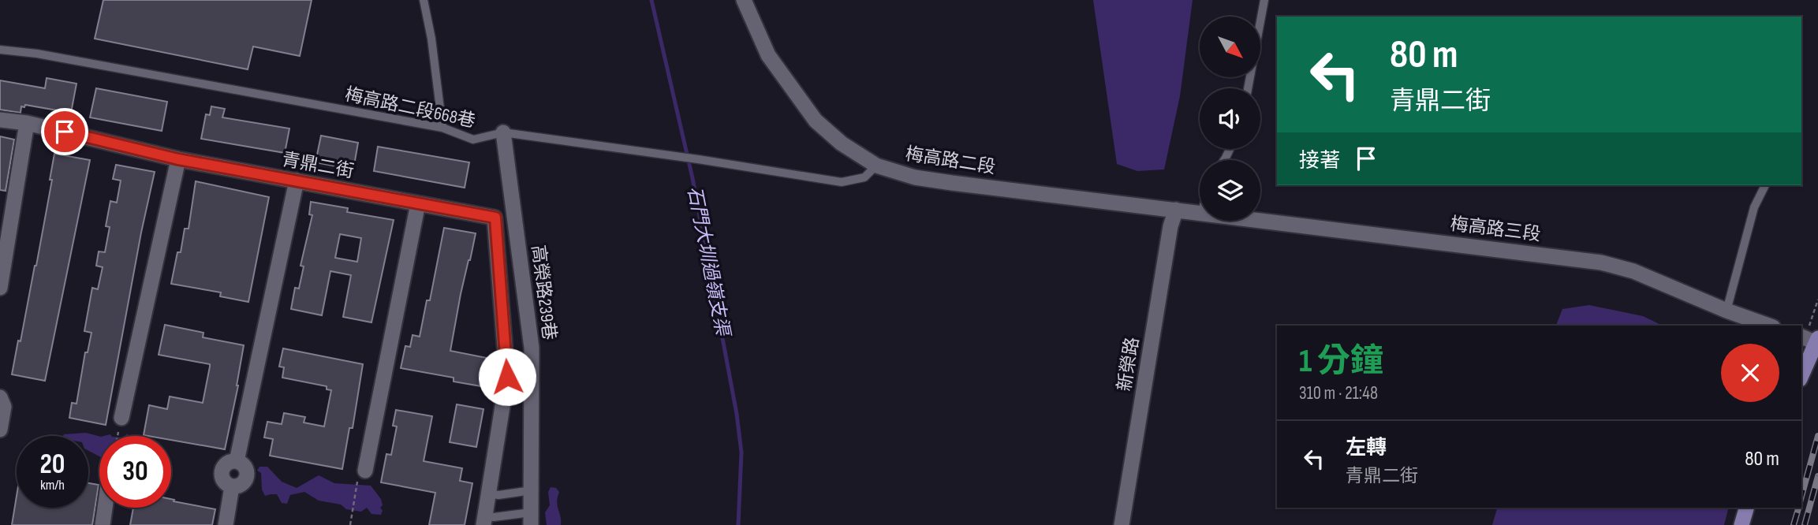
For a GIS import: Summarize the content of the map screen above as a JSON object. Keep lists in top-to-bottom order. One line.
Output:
{"streets":{"street":["梅高路二段","青鼎二街","梅高路三段","高榮路239巷","新榮路"],"lane":["梅高路二段668巷"]},"crossings":[["梅高路二段668巷","梅高路二段"],["梅高路二段668巷","高榮路239巷"],["梅高路二段","新榮路"]],"water":["石門大圳過嶺支渠"],"north":"bottom right","page":{"turn":["80 m","青鼎二街"],"then":"接著","heading":["1 分鐘","310 m · 21:48"],"list":[{"name":"左轉","note":"青鼎二街","value":"80 m"}],"speed":"20 km/h","limit":"30"}}
